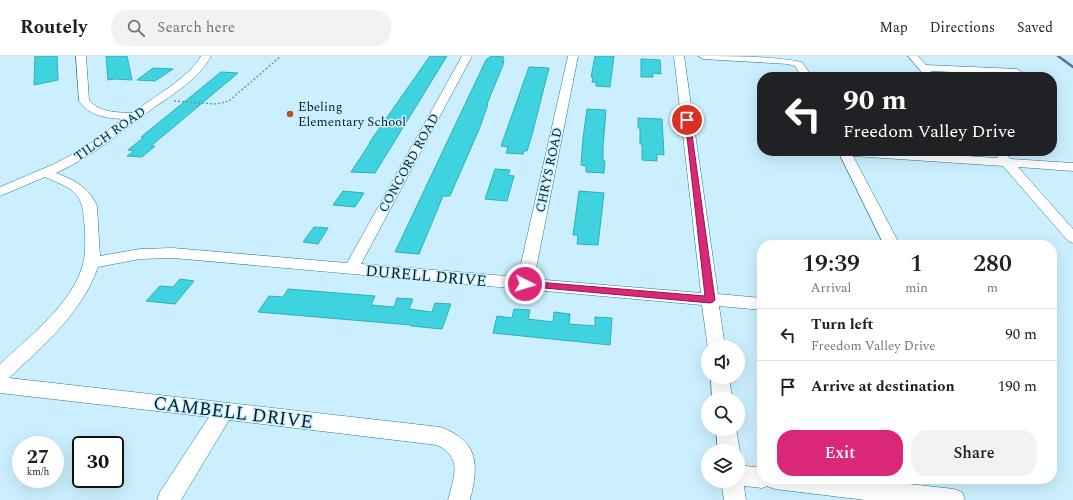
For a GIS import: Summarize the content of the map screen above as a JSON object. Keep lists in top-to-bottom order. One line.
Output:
{"streets":{"street":["TILCH ROAD","CONCORD ROAD","CHRYS ROAD","DURELL DRIVE","CAMBELL DRIVE"]},"crossings":[["CONCORD ROAD","DURELL DRIVE"],["CHRYS ROAD","DURELL DRIVE"]],"places":["Ebeling Elementary School"],"page":{"header":"Routely","search":"Search here","nav":["Map","Directions","Saved"],"turn":["90 m","Freedom Valley Drive"],"eta":["19:39","Arrival","1","min","280","m"],"list":[{"name":"Turn left","note":"Freedom Valley Drive","value":"90 m"},{"name":"Arrive at destination","value":"190 m"}],"buttons":["Exit","Share"],"speed":"27 km/h","limit":"30"}}
